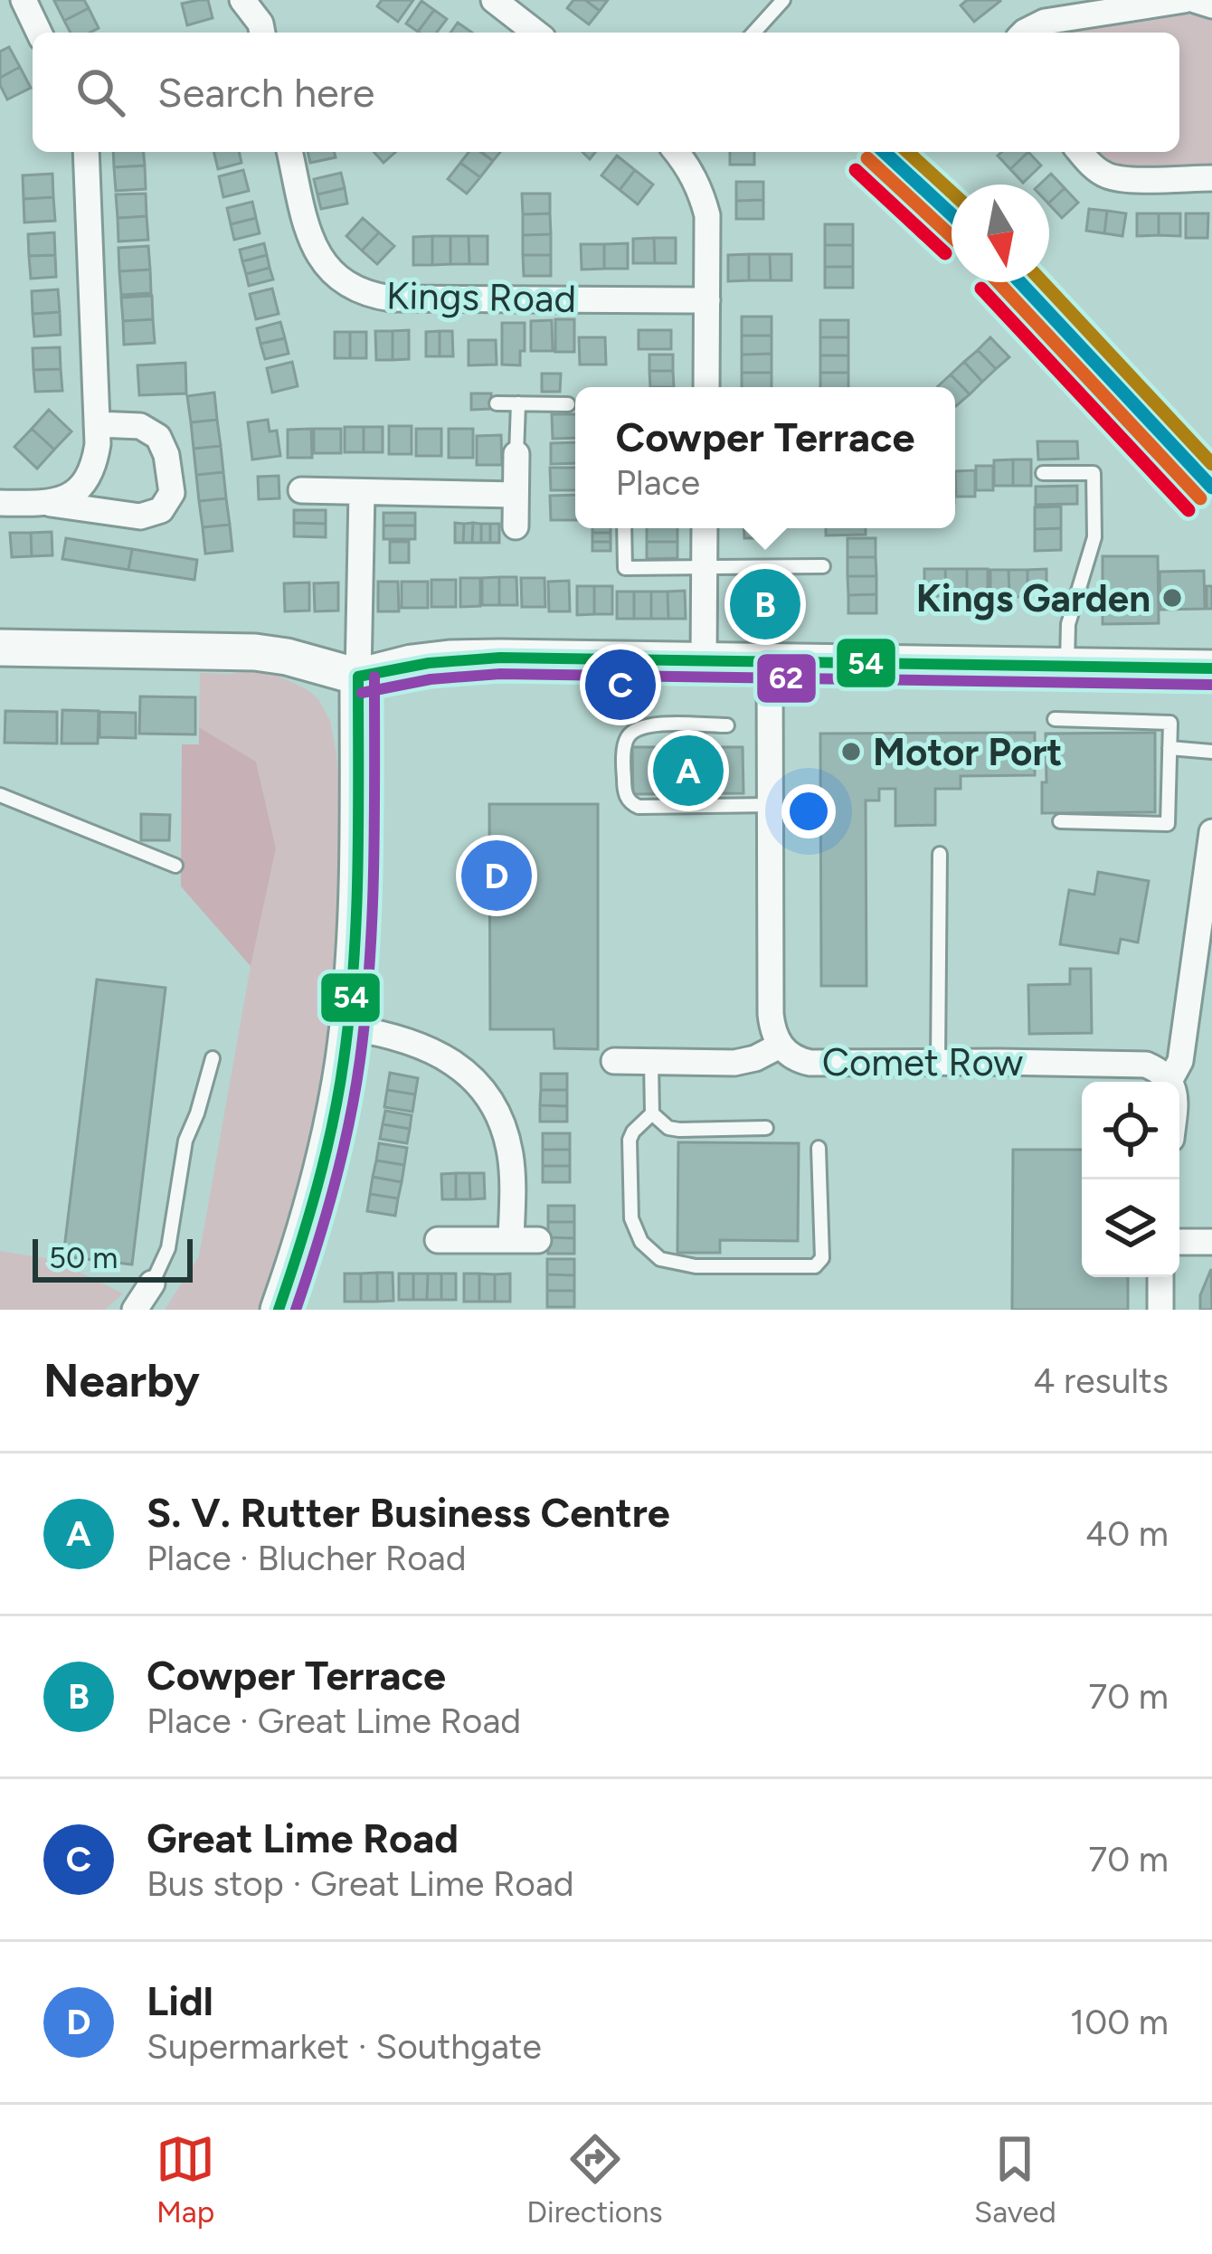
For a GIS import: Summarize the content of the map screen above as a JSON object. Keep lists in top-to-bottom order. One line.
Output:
{"streets":{"street":["Kings Road","Comet Row"]},"places":["Kings Garden","Motor Port"],"lines":["transit line 54","transit line 62"],"scale_bar":"50 m","north":"bottom","page":{"search":"Search here","popup":["Cowper Terrace","Place"],"pins":["B","C","A","D"],"scale":"50 m","heading":["Nearby","4 results"],"list":[{"mark":"A","name":"S. V. Rutter Business Centre","note":"Place · Blucher Road","value":"40 m"},{"mark":"B","name":"Cowper Terrace","note":"Place · Great Lime Road","value":"70 m"},{"mark":"C","name":"Great Lime Road","note":"Bus stop · Great Lime Road","value":"70 m"},{"mark":"D","name":"Lidl","note":"Supermarket · Southgate","value":"100 m"}],"nav":["Map","Directions","Saved"]}}
